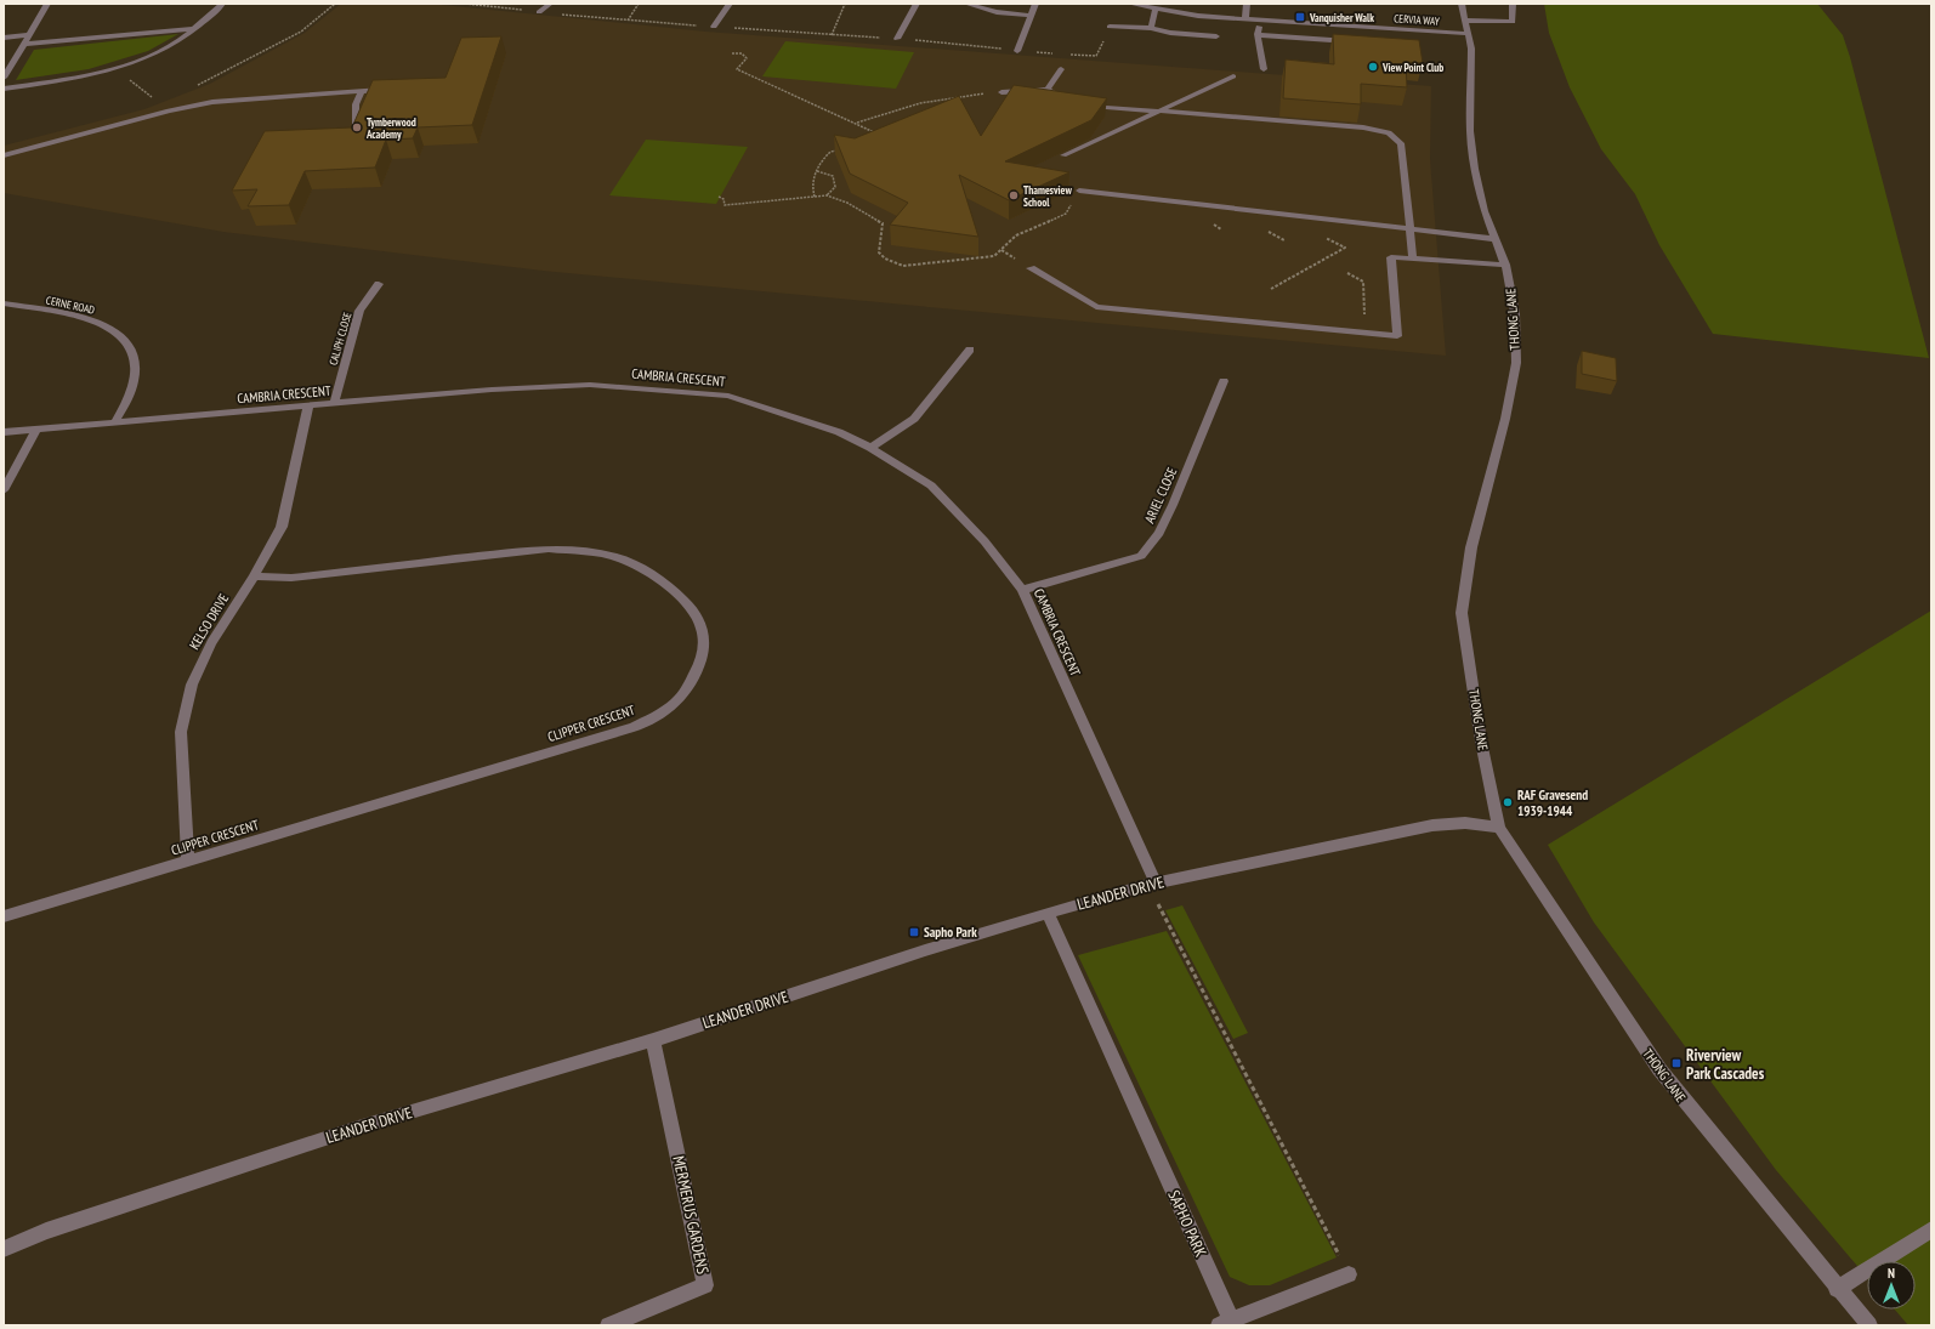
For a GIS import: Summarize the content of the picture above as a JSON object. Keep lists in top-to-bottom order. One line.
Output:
{"streets":{"street":["CERVIA WAY","CERNE ROAD","THONG LANE","CALIPH CLOSE","CAMBRIA CRESCENT","ARIEL CLOSE","KELSO DRIVE","CLIPPER CRESCENT","LEANDER DRIVE","MERMERUS GARDENS","SAPHO PARK"]},"crossings":[["CERVIA WAY","THONG LANE"],["CERNE ROAD","CAMBRIA CRESCENT"],["THONG LANE","LEANDER DRIVE"],["CALIPH CLOSE","CAMBRIA CRESCENT"],["CAMBRIA CRESCENT","ARIEL CLOSE"],["CAMBRIA CRESCENT","KELSO DRIVE"],["CAMBRIA CRESCENT","LEANDER DRIVE"],["KELSO DRIVE","CLIPPER CRESCENT"],["LEANDER DRIVE","MERMERUS GARDENS"],["LEANDER DRIVE","SAPHO PARK"]],"places":{"transit":["Vanquisher Walk","Sapho Park","Riverview Park Cascades"],"other":["View Point Club","Tymberwood Academy","Thamesview School","RAF Gravesend 1939-1944"]},"north":"top"}
